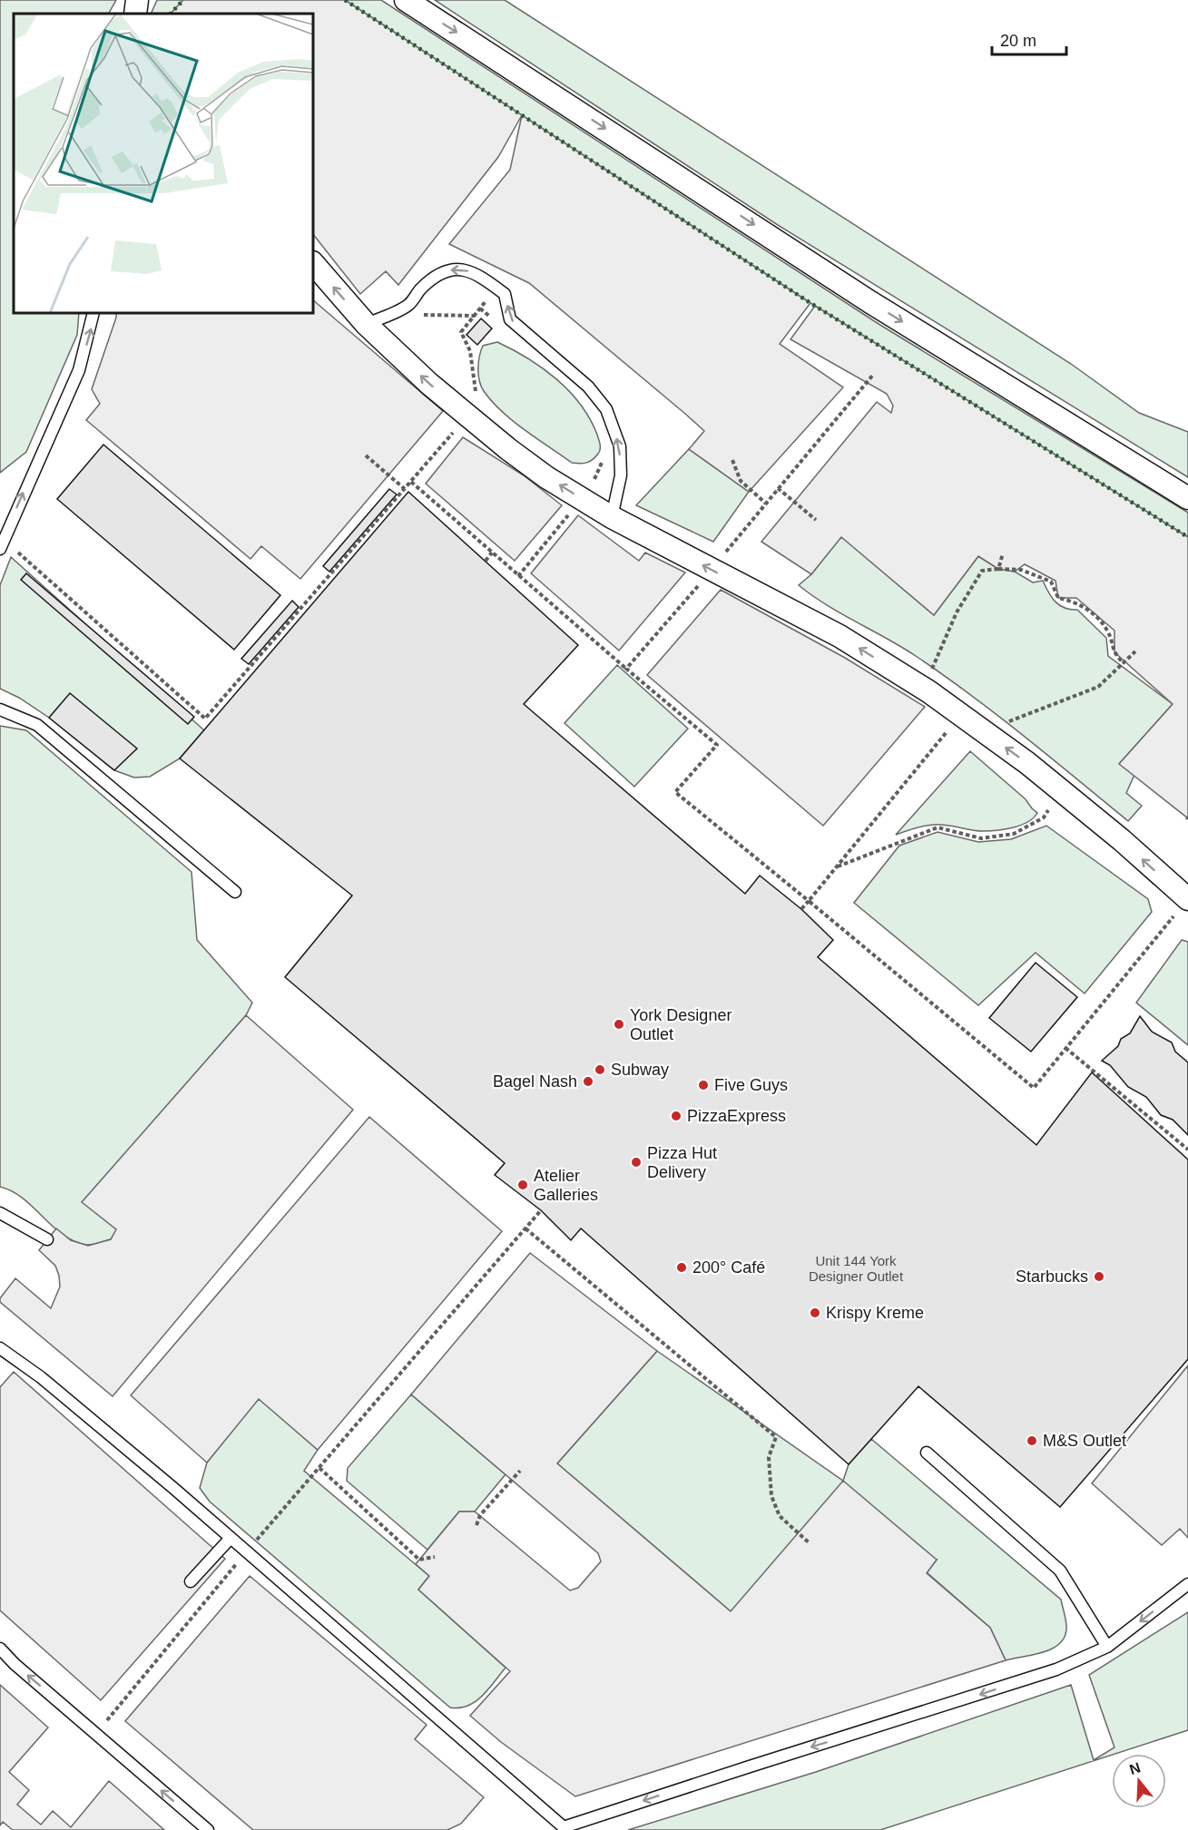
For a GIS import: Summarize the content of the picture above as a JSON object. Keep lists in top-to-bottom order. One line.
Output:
{"places":["York Designer Outlet","Subway","Bagel Nash","Five Guys","PizzaExpress","Pizza Hut Delivery","Atelier Galleries","200° Café","Starbucks","Krispy Kreme","M&S Outlet"],"house_numbers":["Unit 144 York Designer Outlet"],"scale_bar":"20 m","north":"top"}
